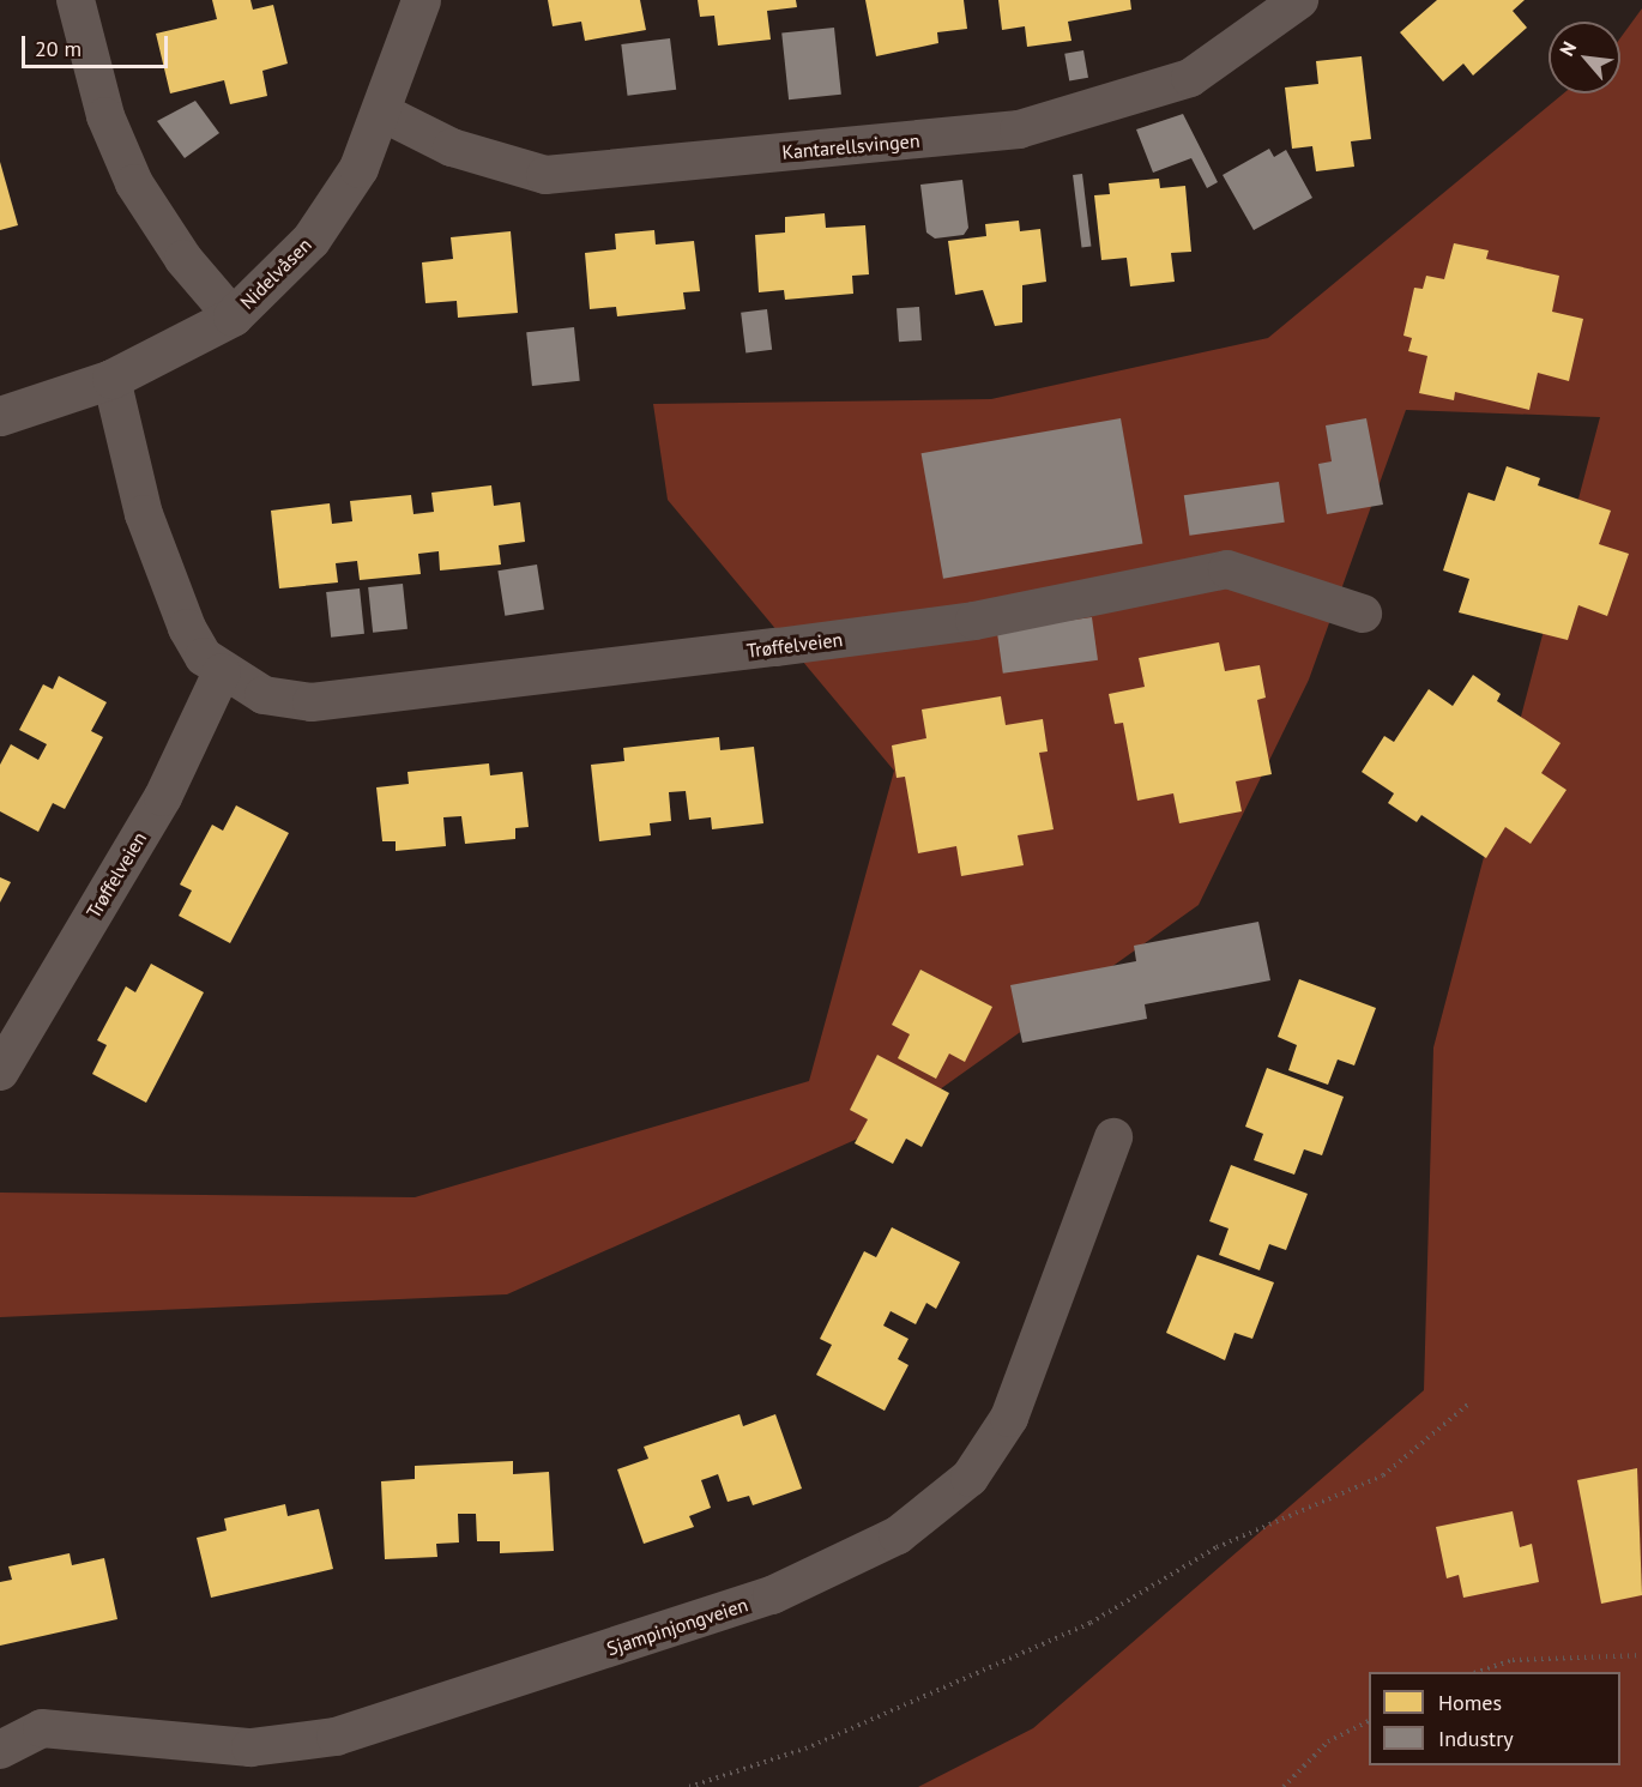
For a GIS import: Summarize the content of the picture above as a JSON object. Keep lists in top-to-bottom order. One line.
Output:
{"streets":{"street":["Kantarellsvingen","Nidelvåsen","Trøffelveien","Sjampinjongveien"]},"crossings":[["Kantarellsvingen","Nidelvåsen"],["Nidelvåsen","Trøffelveien"]],"legend":["Homes","Industry"],"scale_bar":"20 m","north":"top left"}
